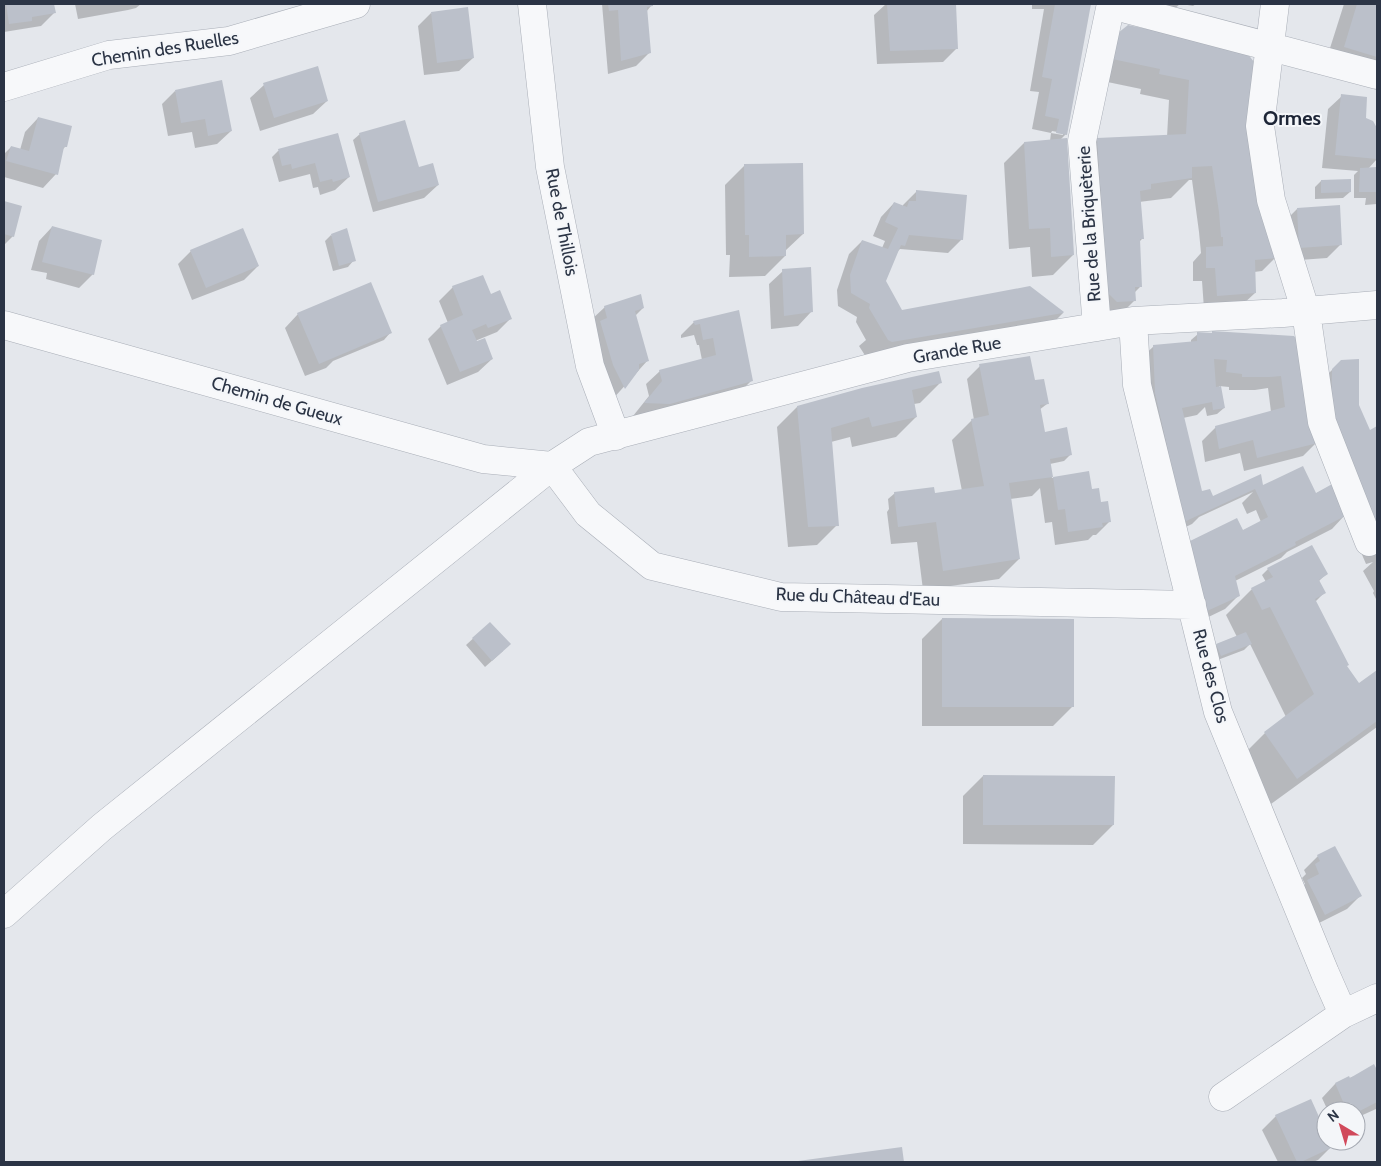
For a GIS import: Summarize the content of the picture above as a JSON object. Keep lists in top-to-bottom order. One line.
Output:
{"streets":{"street":["Chemin des Ruelles","Rue de Thillois","Rue de la Briquèterie","Grande Rue","Chemin de Gueux","Rue du Château d'Eau","Rue des Clos"]},"crossings":[["Rue de Thillois","Grande Rue"],["Rue de la Briquèterie","Grande Rue"],["Grande Rue","Rue des Clos"],["Chemin de Gueux","Rue du Château d'Eau"],["Rue du Château d'Eau","Rue des Clos"]],"districts":["Ormes"],"north":"top left"}
